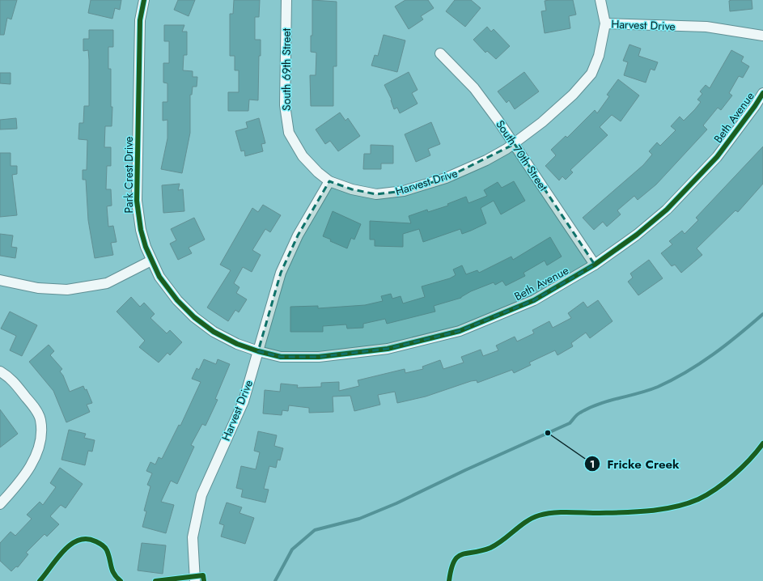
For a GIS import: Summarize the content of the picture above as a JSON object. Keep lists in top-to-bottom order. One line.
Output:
{"streets":{"street":["Harvest Drive","South 69th Street","Beth Avenue","South 70th Street","Park Crest Drive"]},"crossings":[["Harvest Drive","South 69th Street"],["Harvest Drive","Beth Avenue"],["Harvest Drive","South 70th Street"],["Harvest Drive","Park Crest Drive"],["Beth Avenue","South 70th Street"],["Beth Avenue","Park Crest Drive"]],"places":["Fricke Creek"]}
